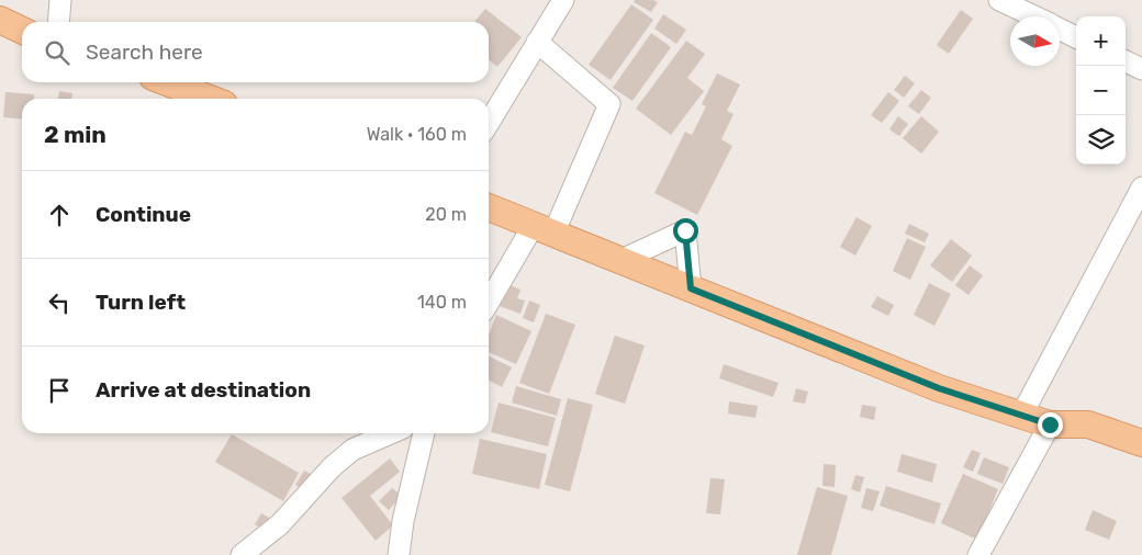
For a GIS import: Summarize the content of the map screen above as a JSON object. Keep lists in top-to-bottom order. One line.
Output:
{"north":"right","page":{"map_buttons":["+","−"],"search":"Search here","heading":["2 min","Walk · 160 m"],"list":[["Continue","20 m"],["Turn left","140 m"],"Arrive at destination"]}}
